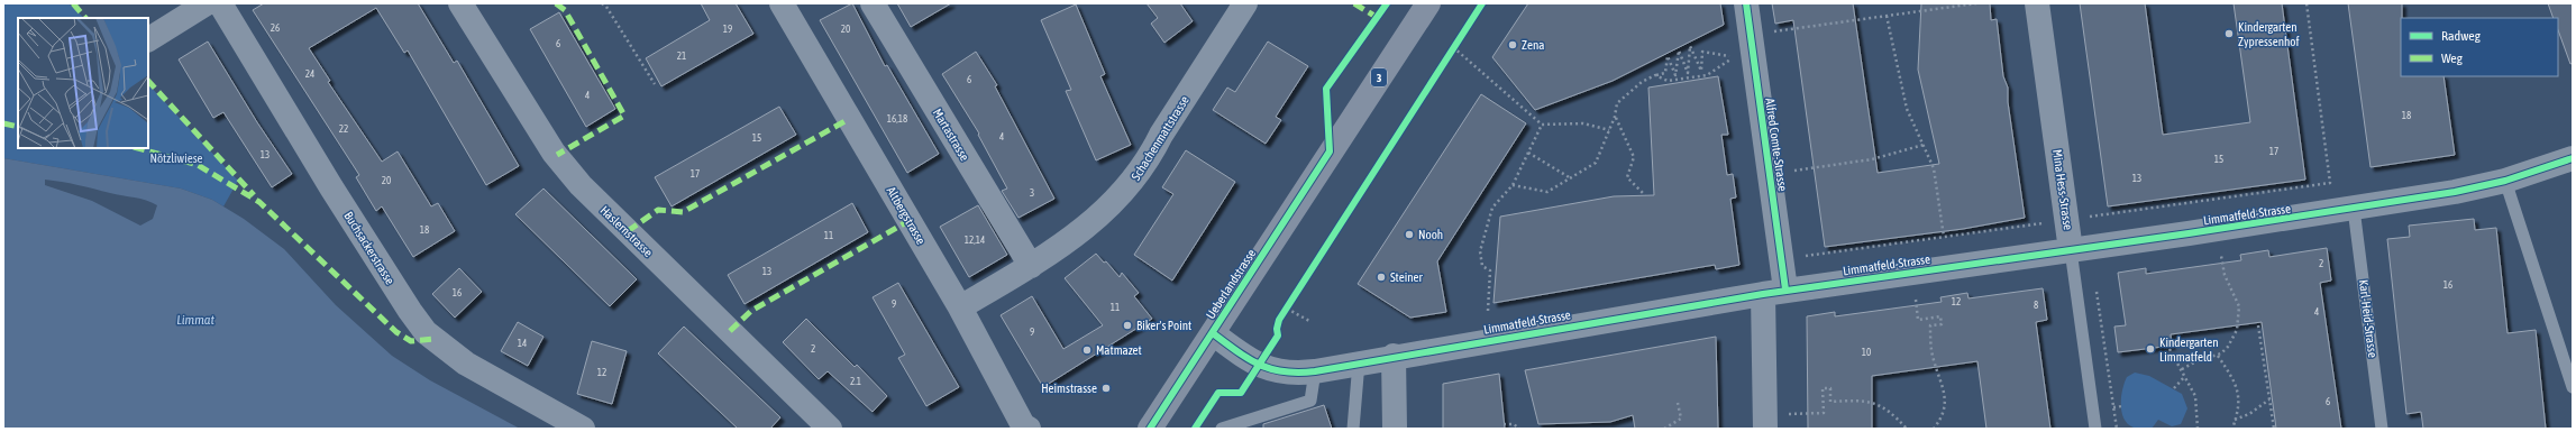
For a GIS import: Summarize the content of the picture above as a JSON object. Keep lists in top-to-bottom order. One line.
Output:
{"streets":{"main road":["3","Ueberlandstrasse"],"street":["Martastrasse","Schachenmattstrasse","Alfred Comte-Strasse","Mina Hess-Strasse","Limmatfeld-Strasse","Altbergstrasse","Haslernstrasse","Buchsackerstrasse"],"lane":["Karl-Heid-Strasse"]},"crossings":[["Martastrasse","Schachenmattstrasse"],["Schachenmattstrasse","Altbergstrasse"],["Alfred Comte-Strasse","Limmatfeld-Strasse"],["Mina Hess-Strasse","Limmatfeld-Strasse"],["Limmatfeld-Strasse","Ueberlandstrasse"],["Limmatfeld-Strasse","Karl-Heid-Strasse"]],"water":["Limmat"],"parks":["Nötzliwiese"],"places":["Kindergarten Zypressenhof","Zena","Nooh","Steiner","Biker's Point","Kindergarten Limmatfeld","Matmazet","Heimstrasse"],"house_numbers":["26","19","20","6","21","24","6","4","18","16,18","22","4","15","17","13","15","17","13","20","3","18","11","12,14","2","13","16","16","12","9","8","11","4","9","14","2","10","12","2.1","6"],"legend":["Radweg","Weg"]}
